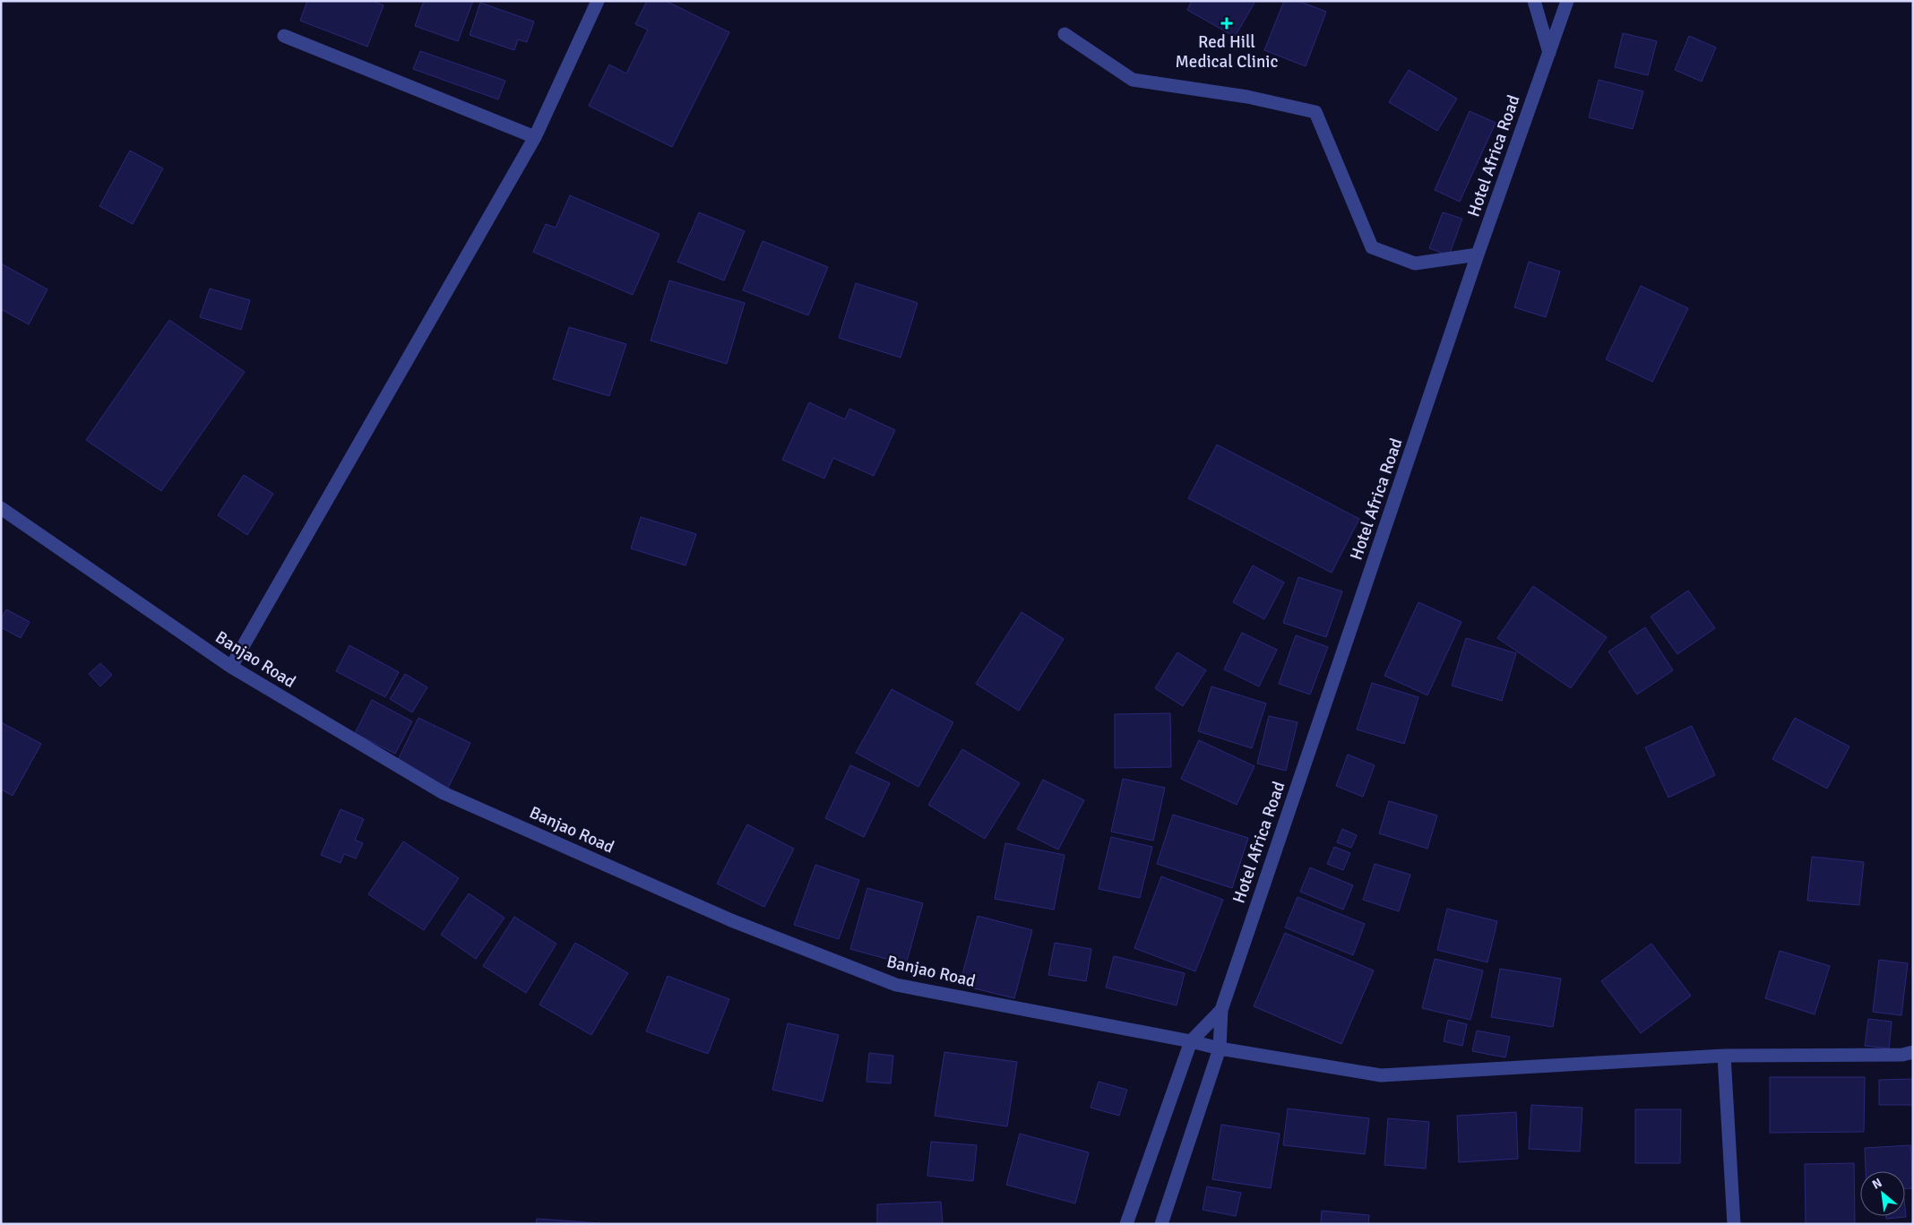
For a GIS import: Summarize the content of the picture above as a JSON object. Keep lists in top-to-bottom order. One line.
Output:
{"streets":{"street":["Hotel Africa Road","Banjao Road"]},"crossings":[["Hotel Africa Road","Banjao Road"]],"places":{"health":["Red Hill Medical Clinic"]},"north":"top left"}
